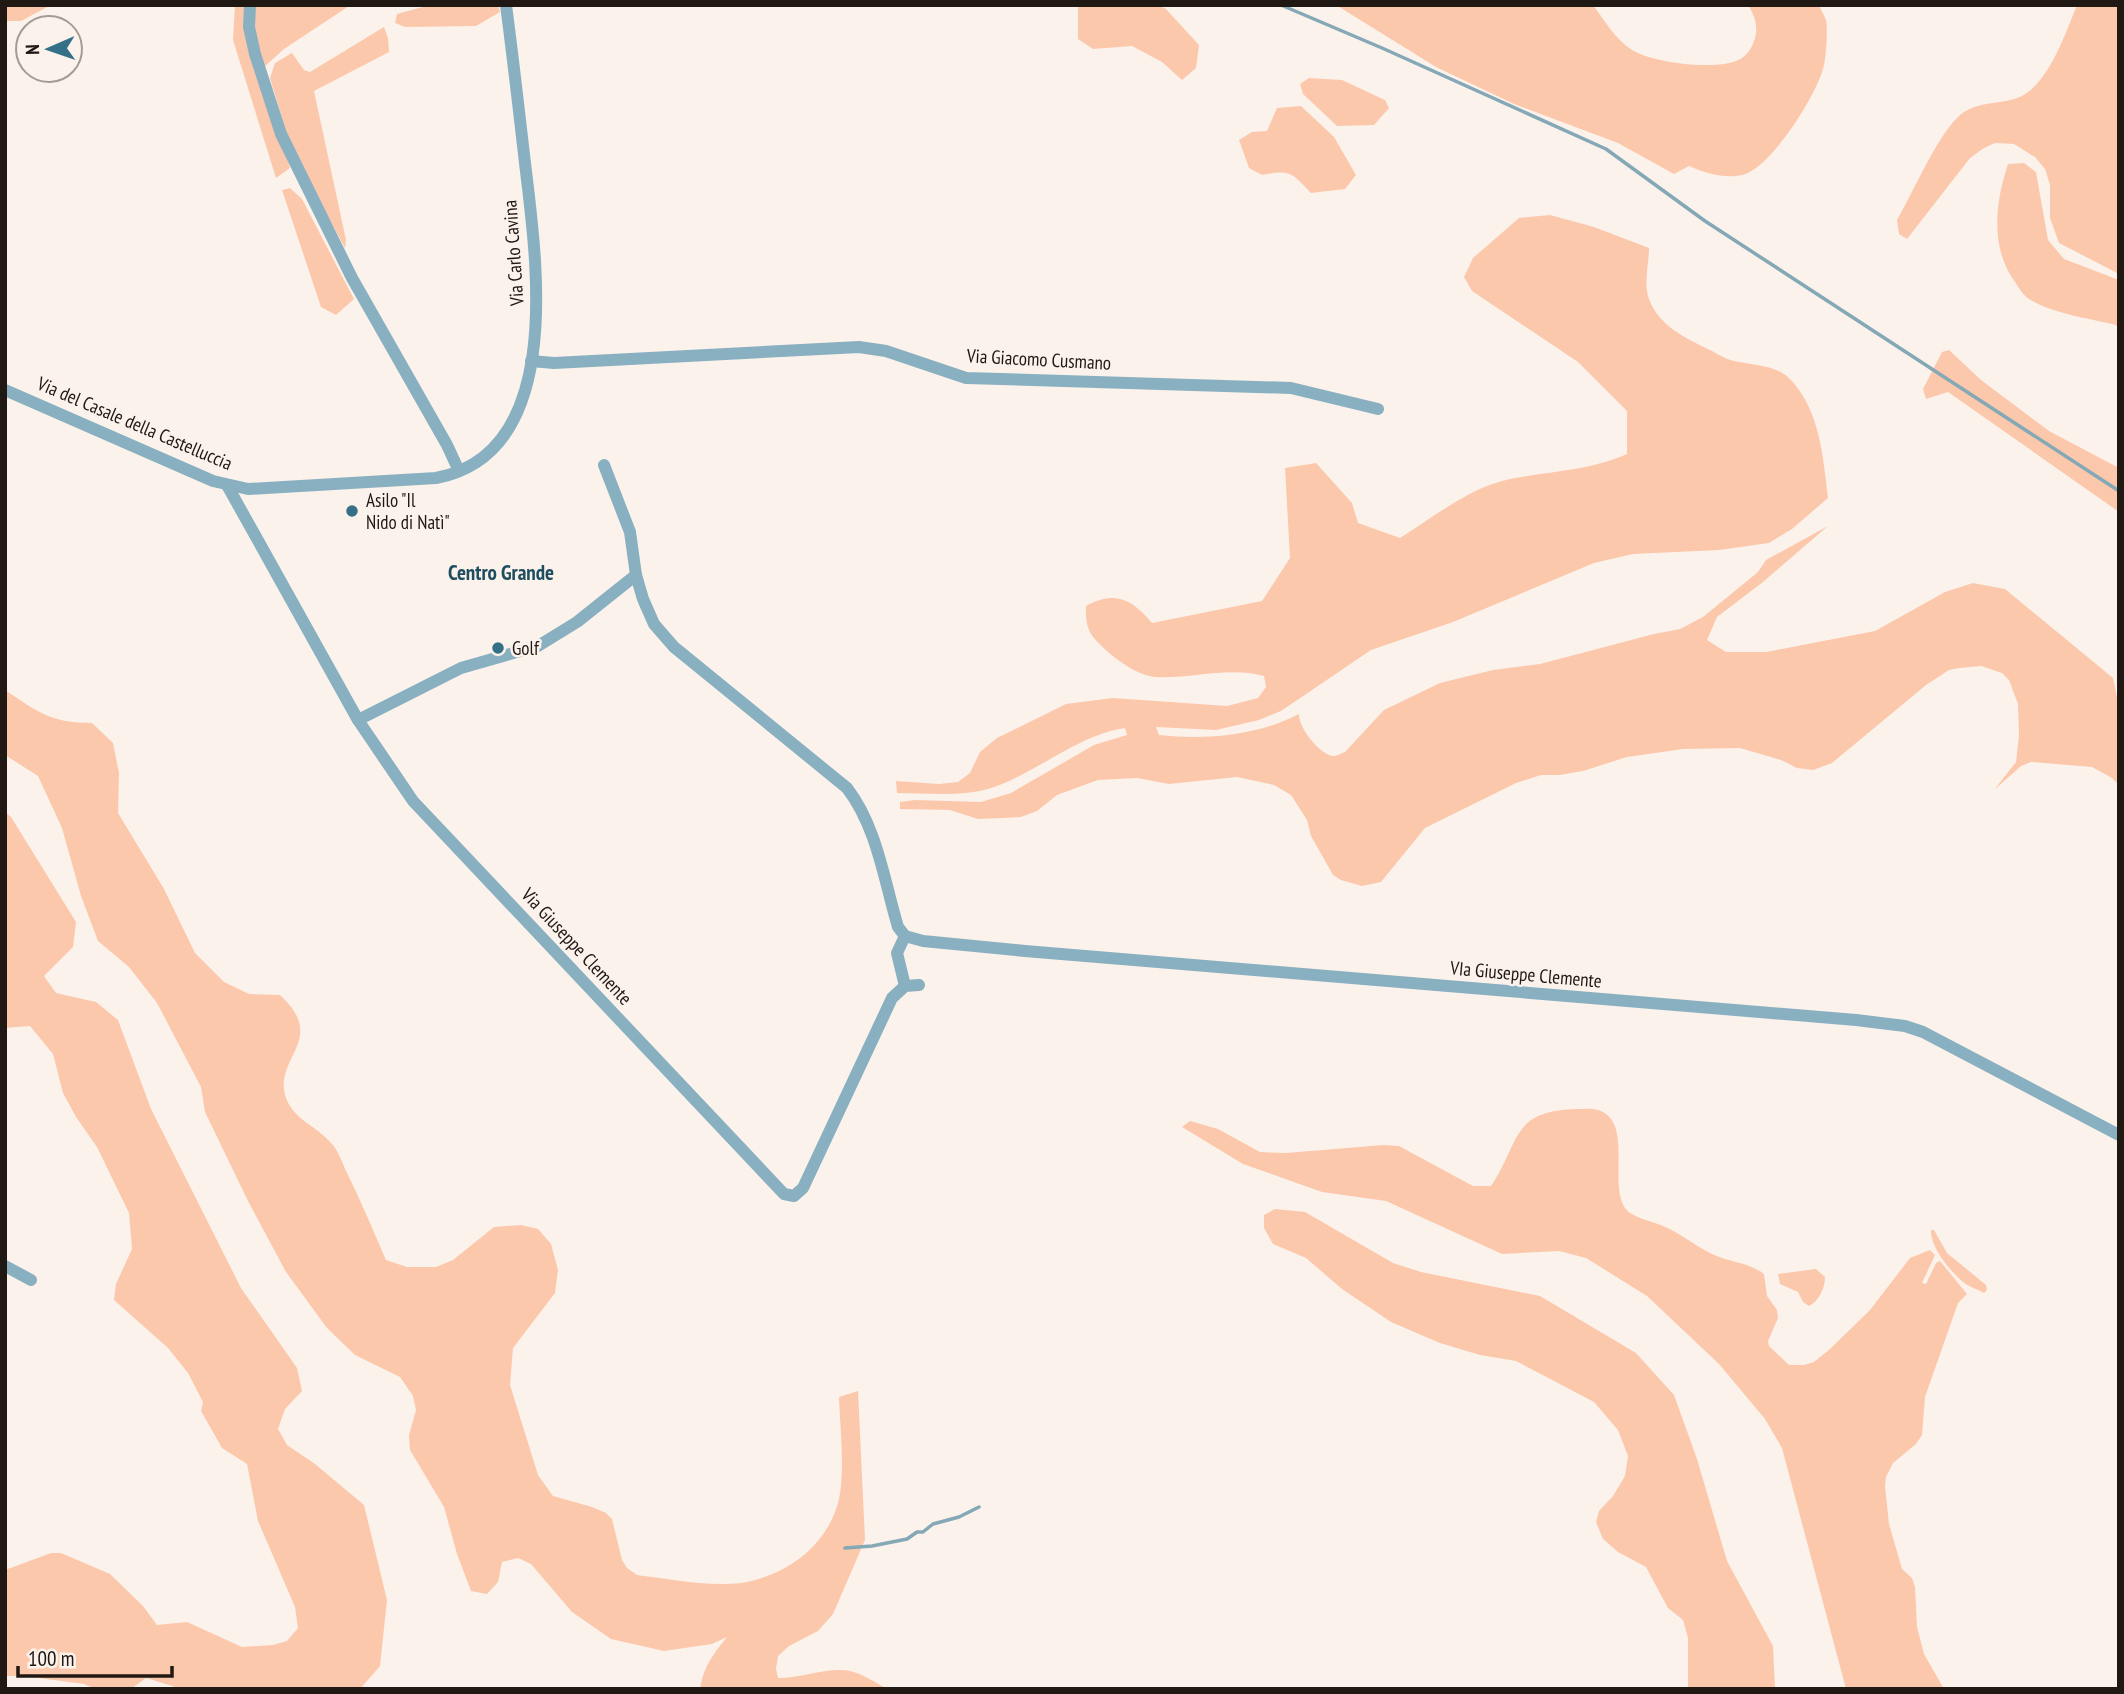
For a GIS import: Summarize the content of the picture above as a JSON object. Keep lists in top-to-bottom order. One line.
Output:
{"streets":{"street":["Via Carlo Cavina","Via Giacomo Cusmano","Via del Casale della Castelluccia","Via Giuseppe Clemente","VIa Giuseppe Clemente"]},"crossings":[["Via Carlo Cavina","Via Giacomo Cusmano"],["Via Carlo Cavina","Via del Casale della Castelluccia"],["Via del Casale della Castelluccia","Via Giuseppe Clemente"]],"districts":["Centro Grande"],"places":["Asilo \"Il Nido di Natì\"","Golf"],"scale_bar":"100 m","north":"left"}
